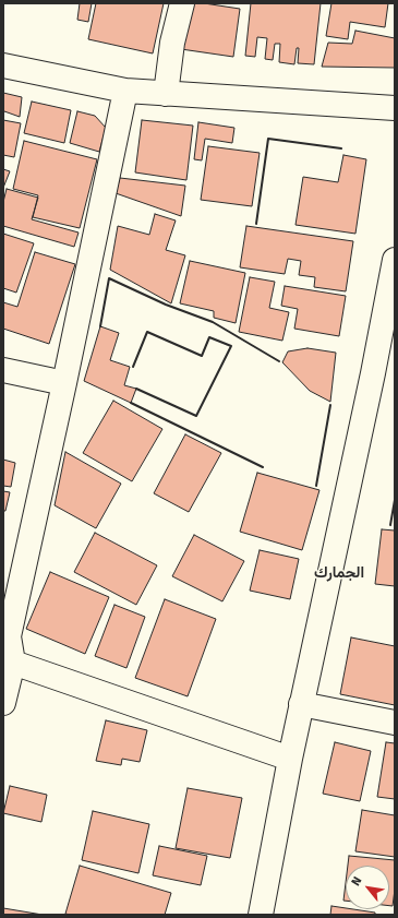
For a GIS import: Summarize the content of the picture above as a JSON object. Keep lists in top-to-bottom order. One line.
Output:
{"districts":["الجمارك"],"north":"top left"}
